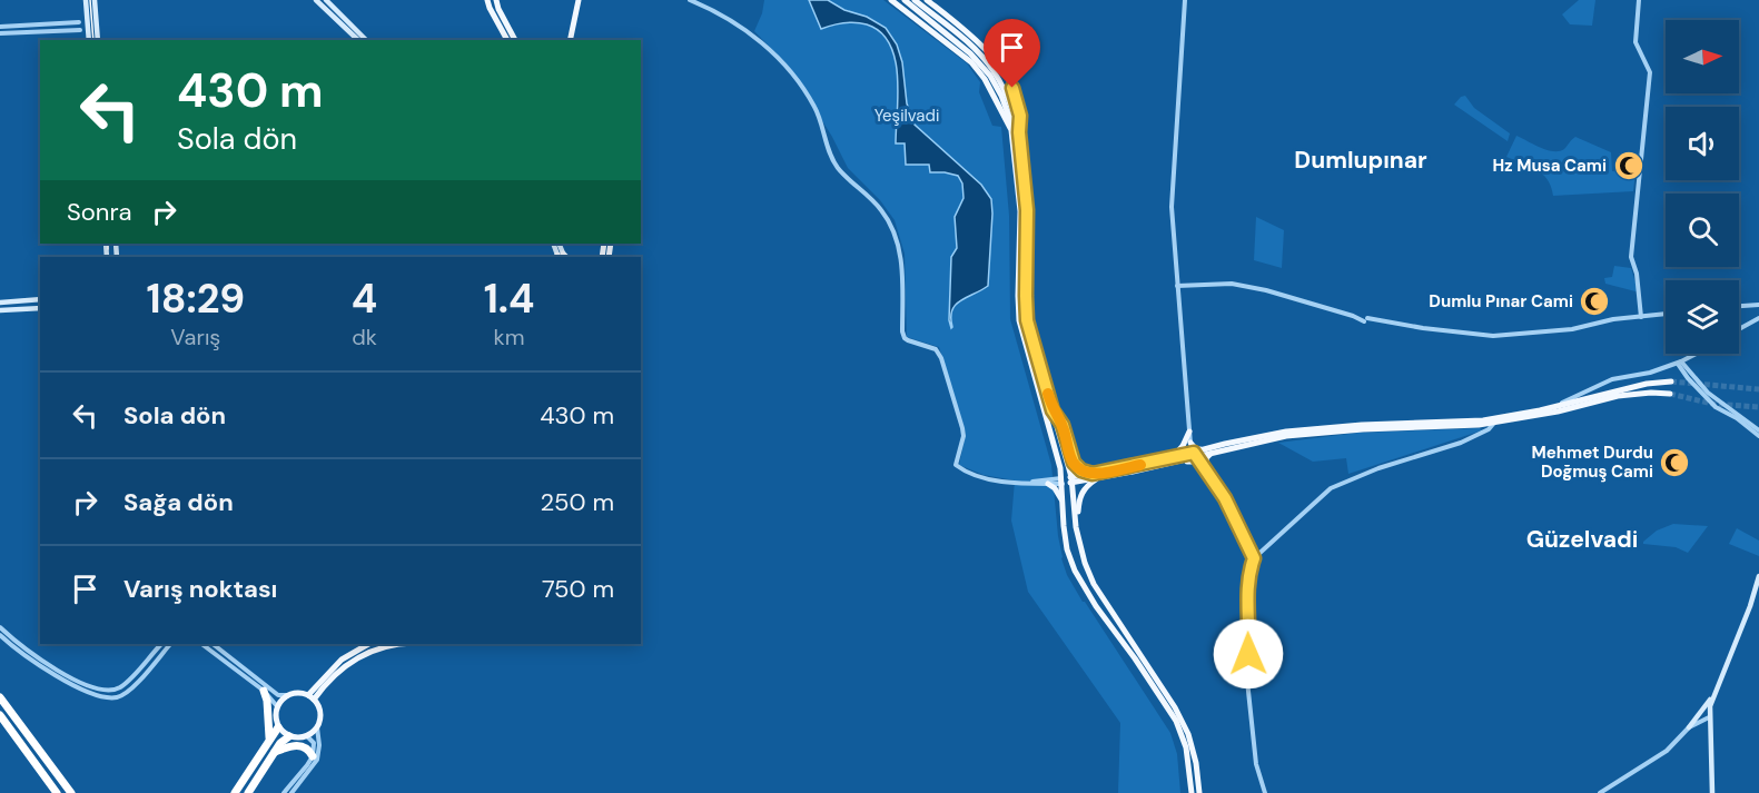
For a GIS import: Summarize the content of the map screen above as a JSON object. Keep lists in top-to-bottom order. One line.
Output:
{"districts":["Dumlupınar","Güzelvadi"],"parks":["Yeşilvadi"],"places":{"mosque":["Hz Musa Cami","Dumlu Pınar Cami","Mehmet Durdu Doğmuş Cami"]},"north":"right","page":{"turn":["430 m","Sola dön"],"then":"Sonra","eta":["18:29","Varış","4","dk","1.4","km"],"list":[{"name":"Sola dön","value":"430 m"},{"name":"Sağa dön","value":"250 m"},{"name":"Varış noktası","value":"750 m"}]}}
